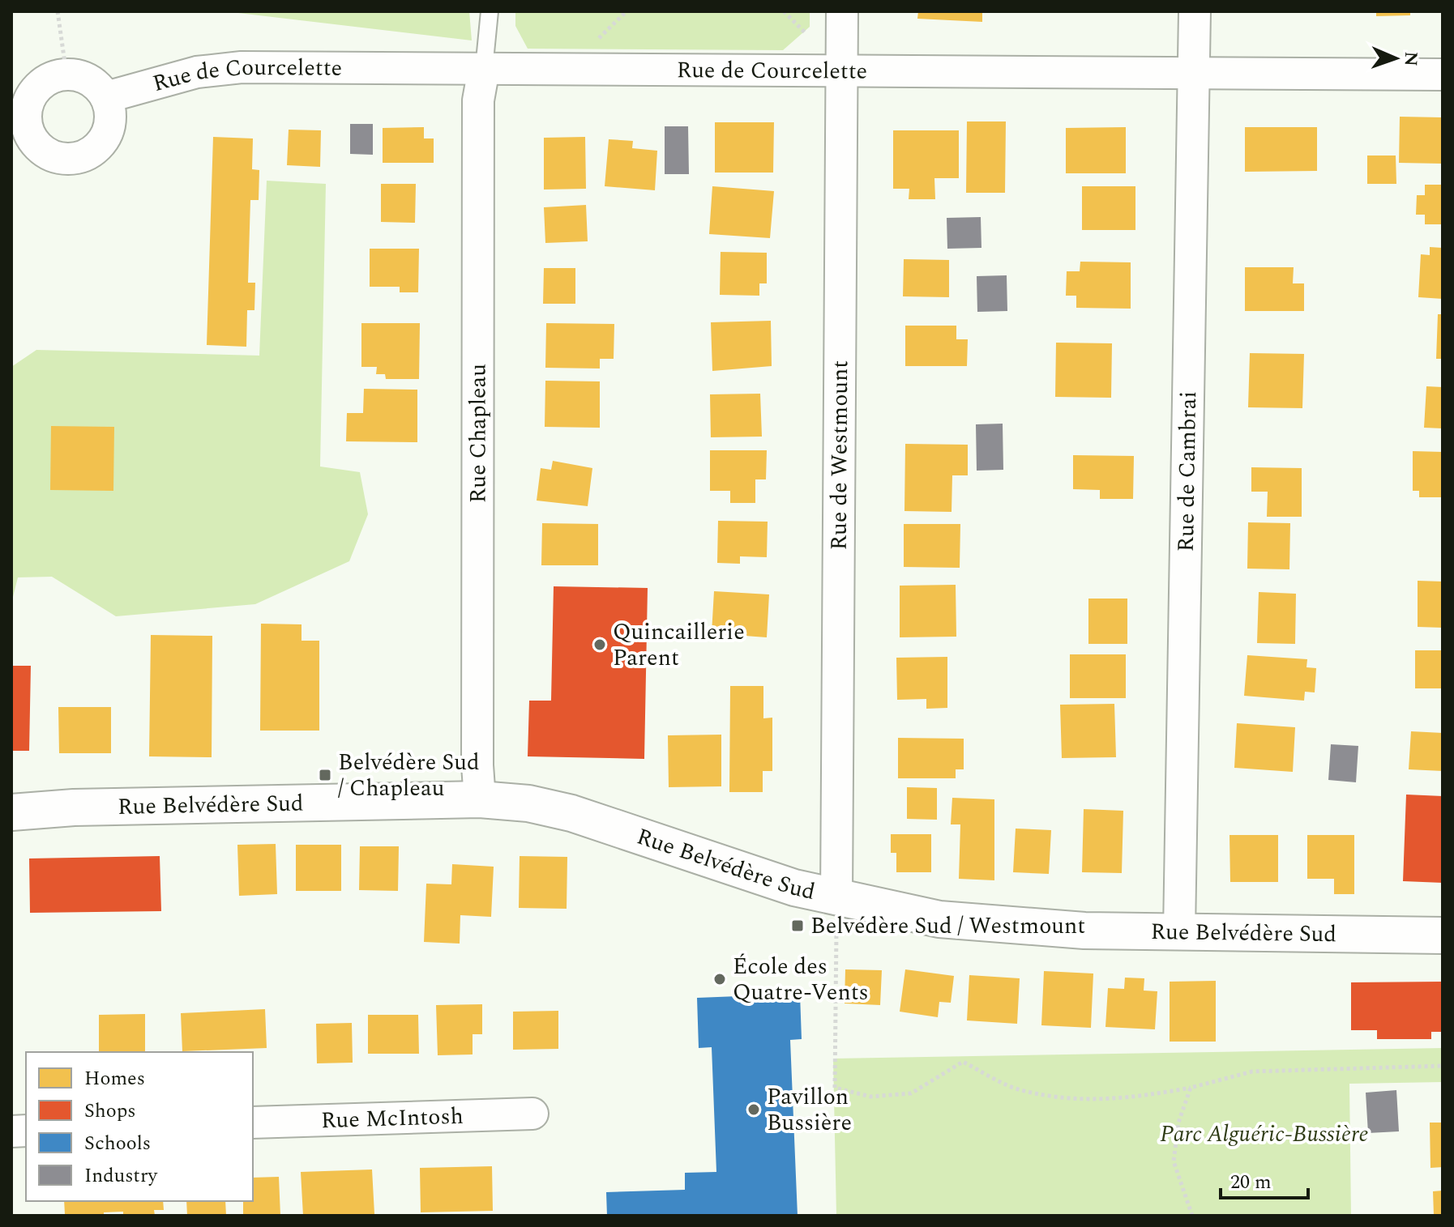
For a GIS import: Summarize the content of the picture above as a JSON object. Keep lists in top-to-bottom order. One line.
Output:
{"streets":{"street":["Rue de Courcelette","Rue Chapleau","Rue de Westmount","Rue de Cambrai","Rue Belvédère Sud","Rue McIntosh"]},"crossings":[["Rue de Courcelette","Rue Chapleau"],["Rue de Courcelette","Rue de Westmount"],["Rue de Courcelette","Rue de Cambrai"],["Rue Chapleau","Rue Belvédère Sud"],["Rue de Westmount","Rue Belvédère Sud"],["Rue de Cambrai","Rue Belvédère Sud"]],"parks":["Parc Alguéric-Bussière"],"places":{"other":["Quincaillerie Parent","École des Quatre-Vents","Pavillon Bussière"],"transit":["Belvédère Sud / Chapleau","Belvédère Sud / Westmount"]},"legend":["Homes","Shops","Schools","Industry"],"scale_bar":"20 m","north":"right"}
